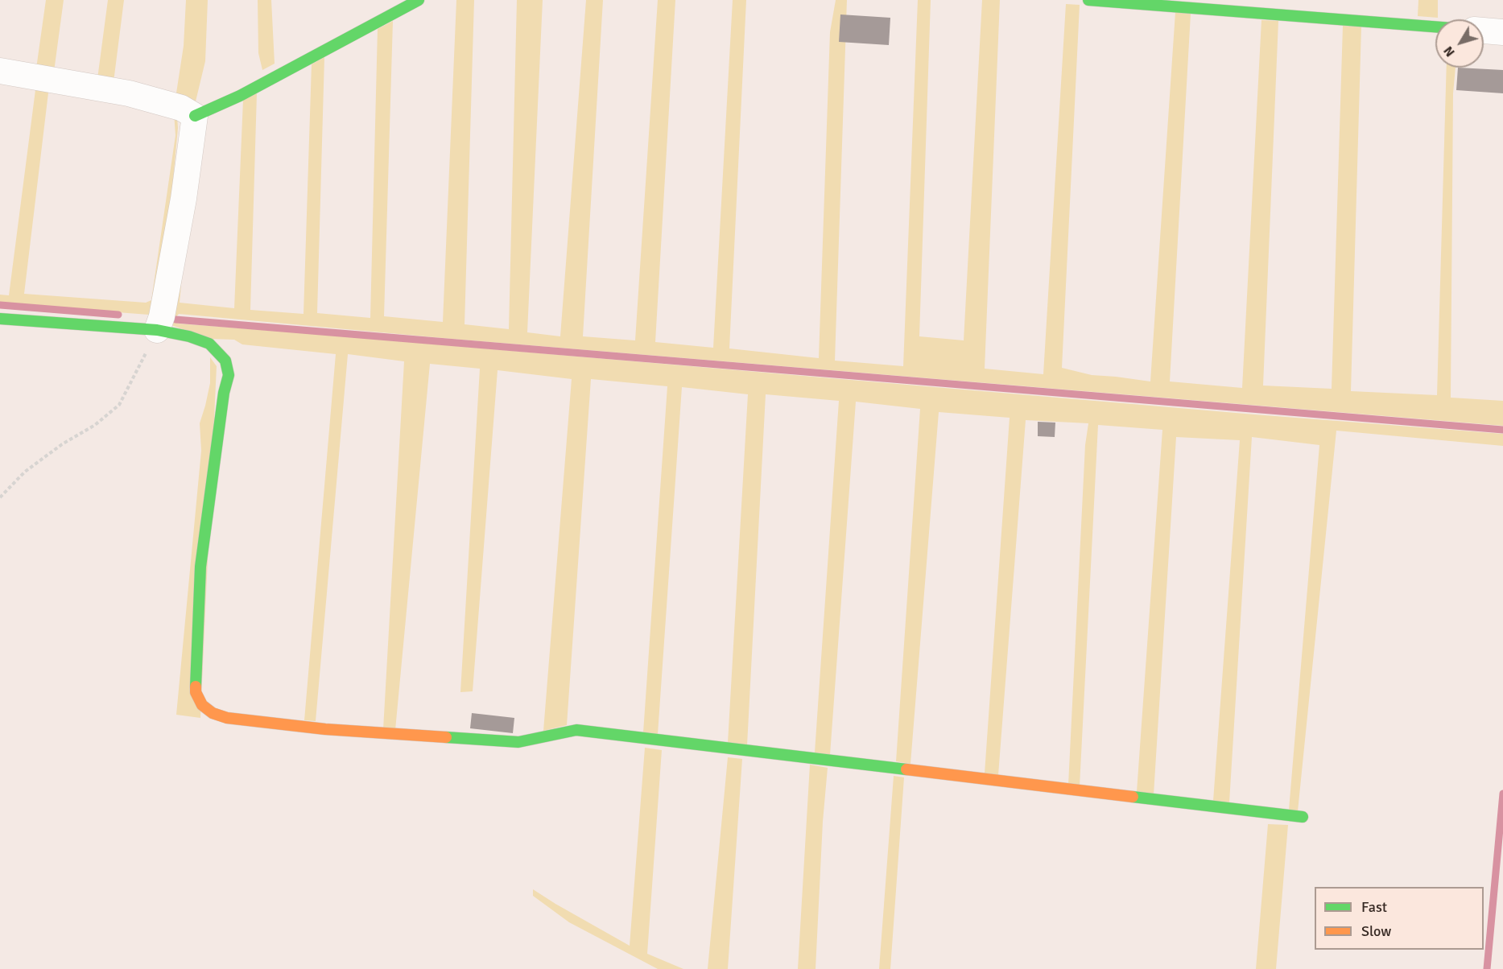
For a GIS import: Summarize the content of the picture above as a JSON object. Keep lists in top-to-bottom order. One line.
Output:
{"legend":["Fast","Slow"],"north":"bottom left"}
